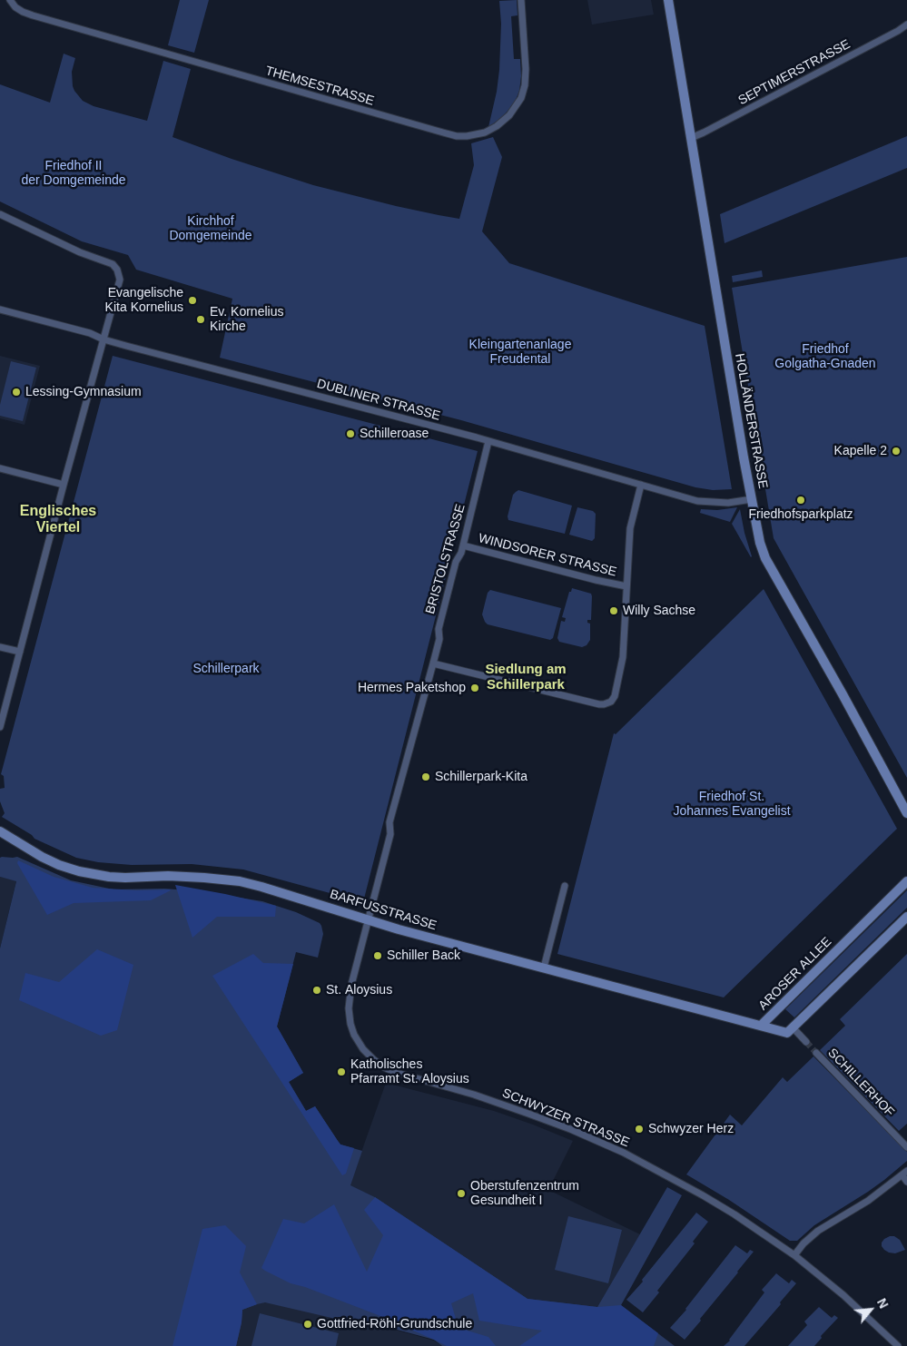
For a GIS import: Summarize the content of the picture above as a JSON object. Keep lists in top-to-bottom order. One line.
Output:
{"streets":{"main road":["HOLLÄNDERSTRASSE","BARFUSSTRASSE","AROSER ALLEE"],"street":["SEPTIMERSTRASSE","THEMSESTRASSE","DUBLINER STRASSE","WINDSORER STRASSE","BRISTOLSTRASSE","SCHILLERHOF","SCHWYZER STRASSE"]},"crossings":[["SEPTIMERSTRASSE","HOLLÄNDERSTRASSE"],["DUBLINER STRASSE","HOLLÄNDERSTRASSE"],["DUBLINER STRASSE","BRISTOLSTRASSE"],["WINDSORER STRASSE","BRISTOLSTRASSE"],["BRISTOLSTRASSE","BARFUSSTRASSE"],["BRISTOLSTRASSE","SCHWYZER STRASSE"],["BARFUSSTRASSE","AROSER ALLEE"],["BARFUSSTRASSE","SCHWYZER STRASSE"]],"districts":["Englisches Viertel","Siedlung am Schillerpark"],"parks":["Friedhof II der Domgemeinde","Kirchhof Domgemeinde","Kleingartenanlage Freudental","Friedhof Golgatha-Gnaden","Schillerpark","Friedhof St. Johannes Evangelist"],"places":["Evangelische Kita Kornelius","Ev. Kornelius Kirche","Lessing-Gymnasium","Schilleroase","Kapelle 2","Friedhofsparkplatz","Willy Sachse","Hermes Paketshop","Schillerpark-Kita","Schiller Back","St. Aloysius","Katholisches Pfarramt St. Aloysius","Schwyzer Herz","Oberstufenzentrum Gesundheit I","Gottfried-Röhl-Grundschule"],"north":"top right"}
